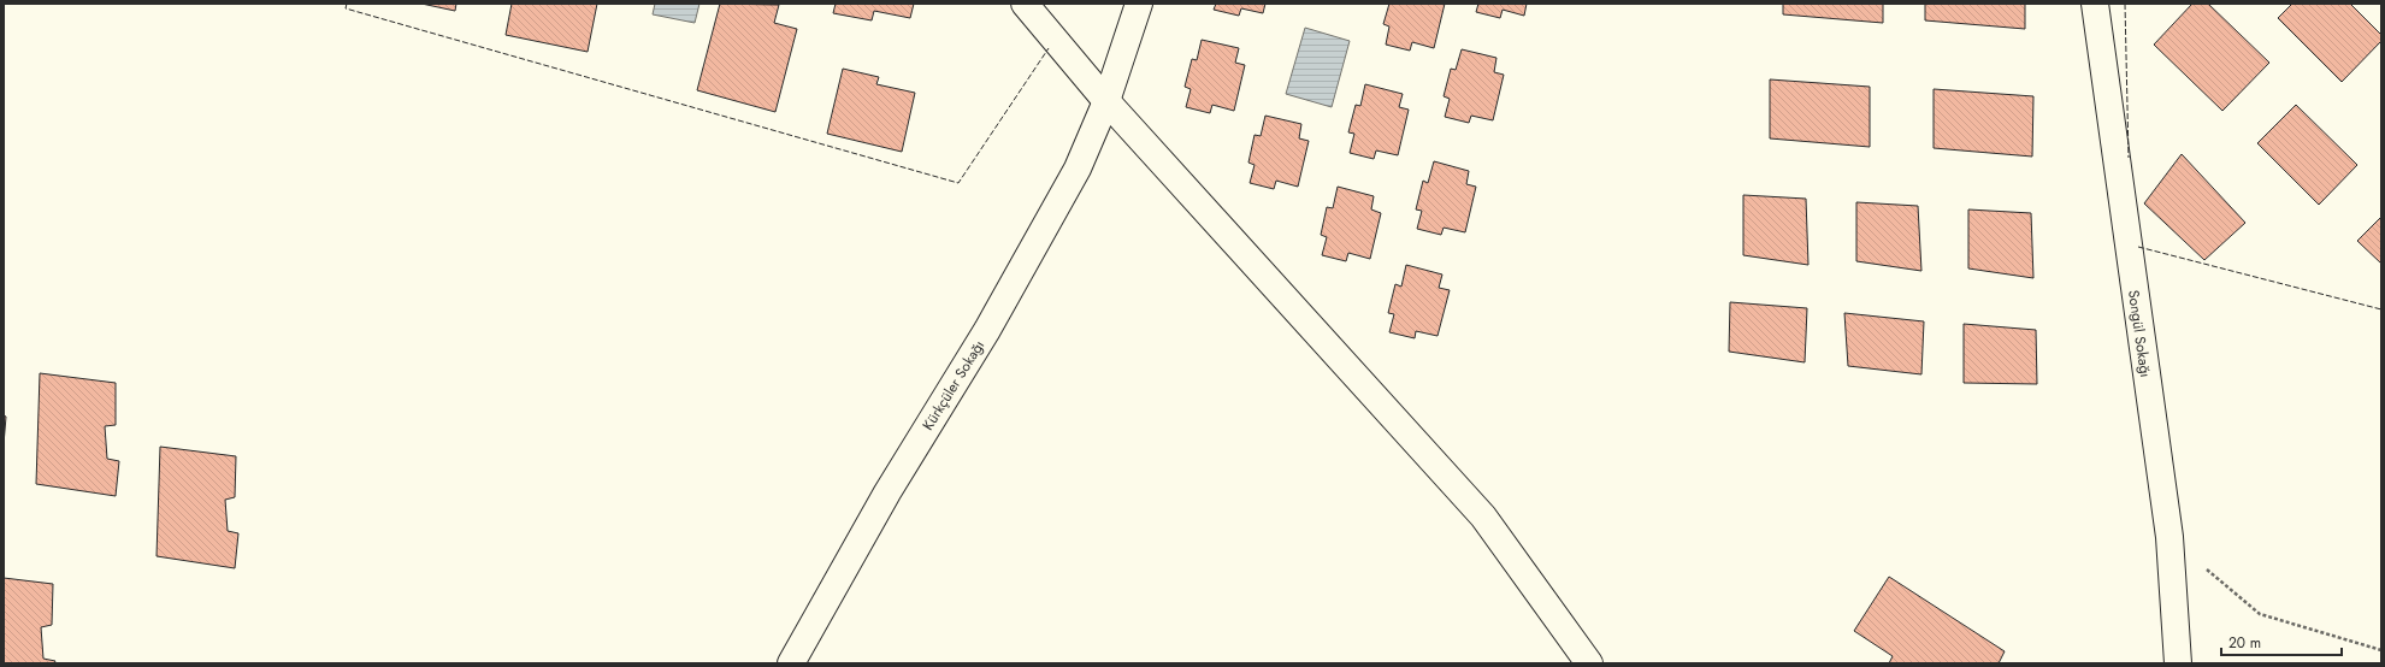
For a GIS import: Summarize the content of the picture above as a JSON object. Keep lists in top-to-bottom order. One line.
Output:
{"streets":{"street":["Songül Sokağı","Kürkçüler Sokağı"]},"scale_bar":"20 m"}
